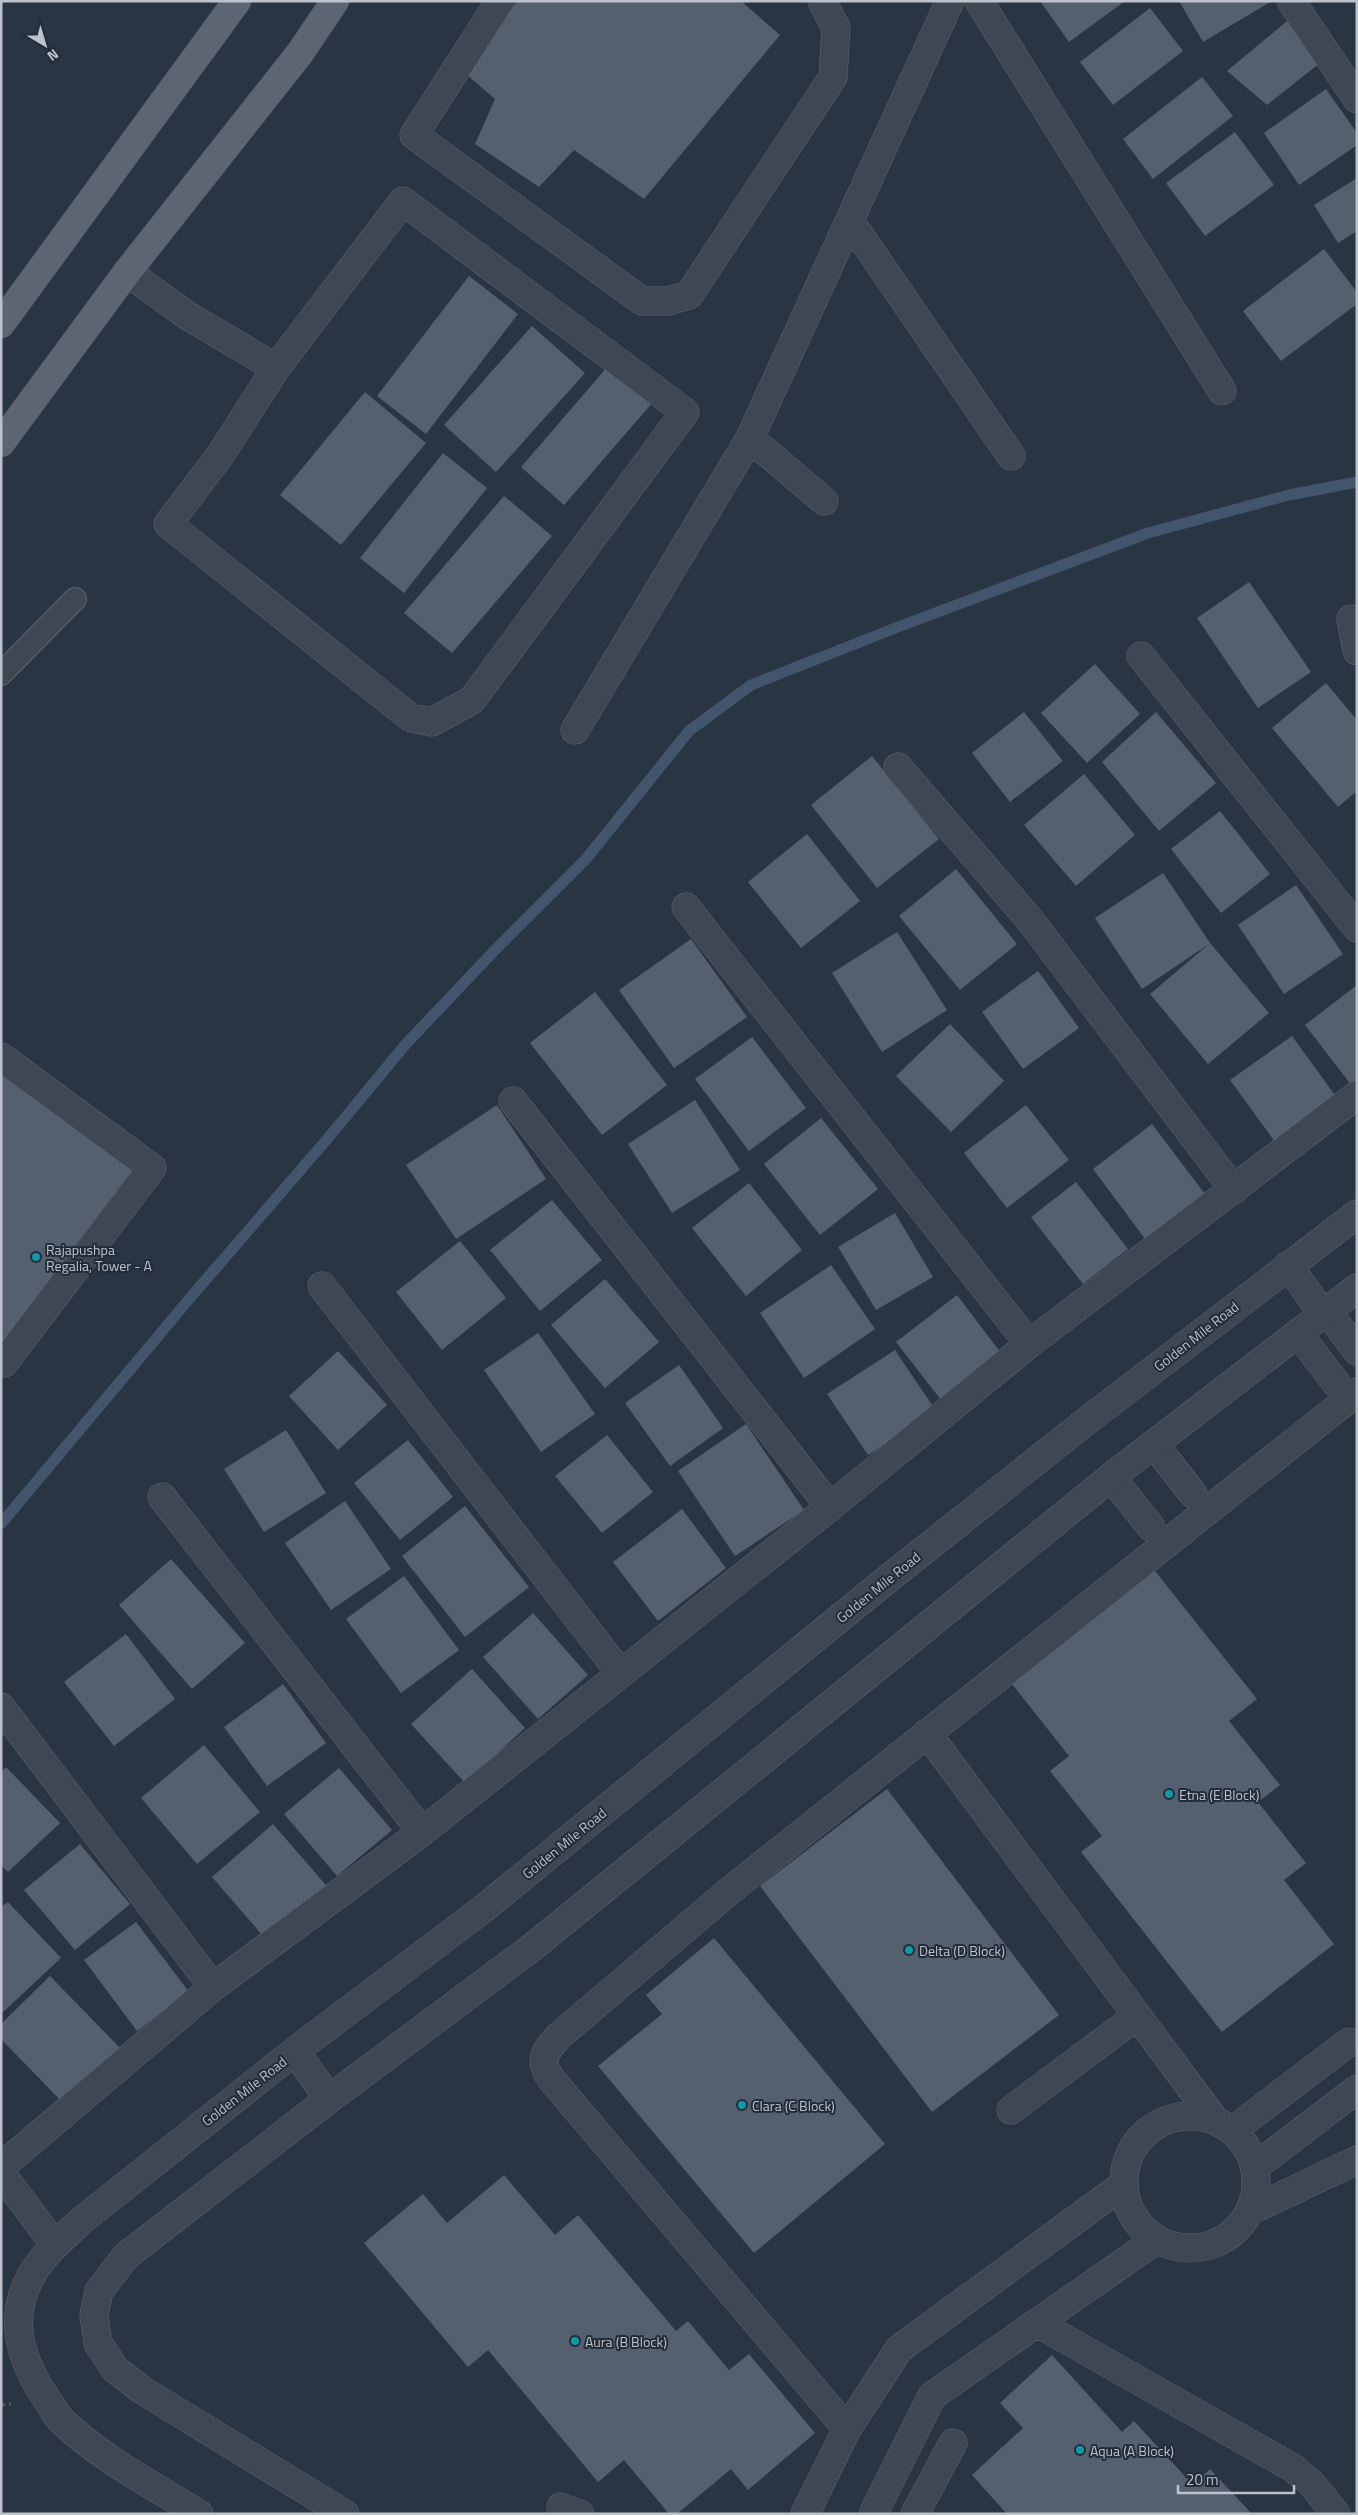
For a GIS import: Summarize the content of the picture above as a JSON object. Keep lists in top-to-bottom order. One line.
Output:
{"streets":{"street":["Golden Mile Road"]},"places":["Rajapushpa Regalia, Tower - A","Etna (E Block)","Delta (D Block)","Clara (C Block)","Aura (B Block)","Aqua (A Block)"],"scale_bar":"20 m","north":"bottom right"}
